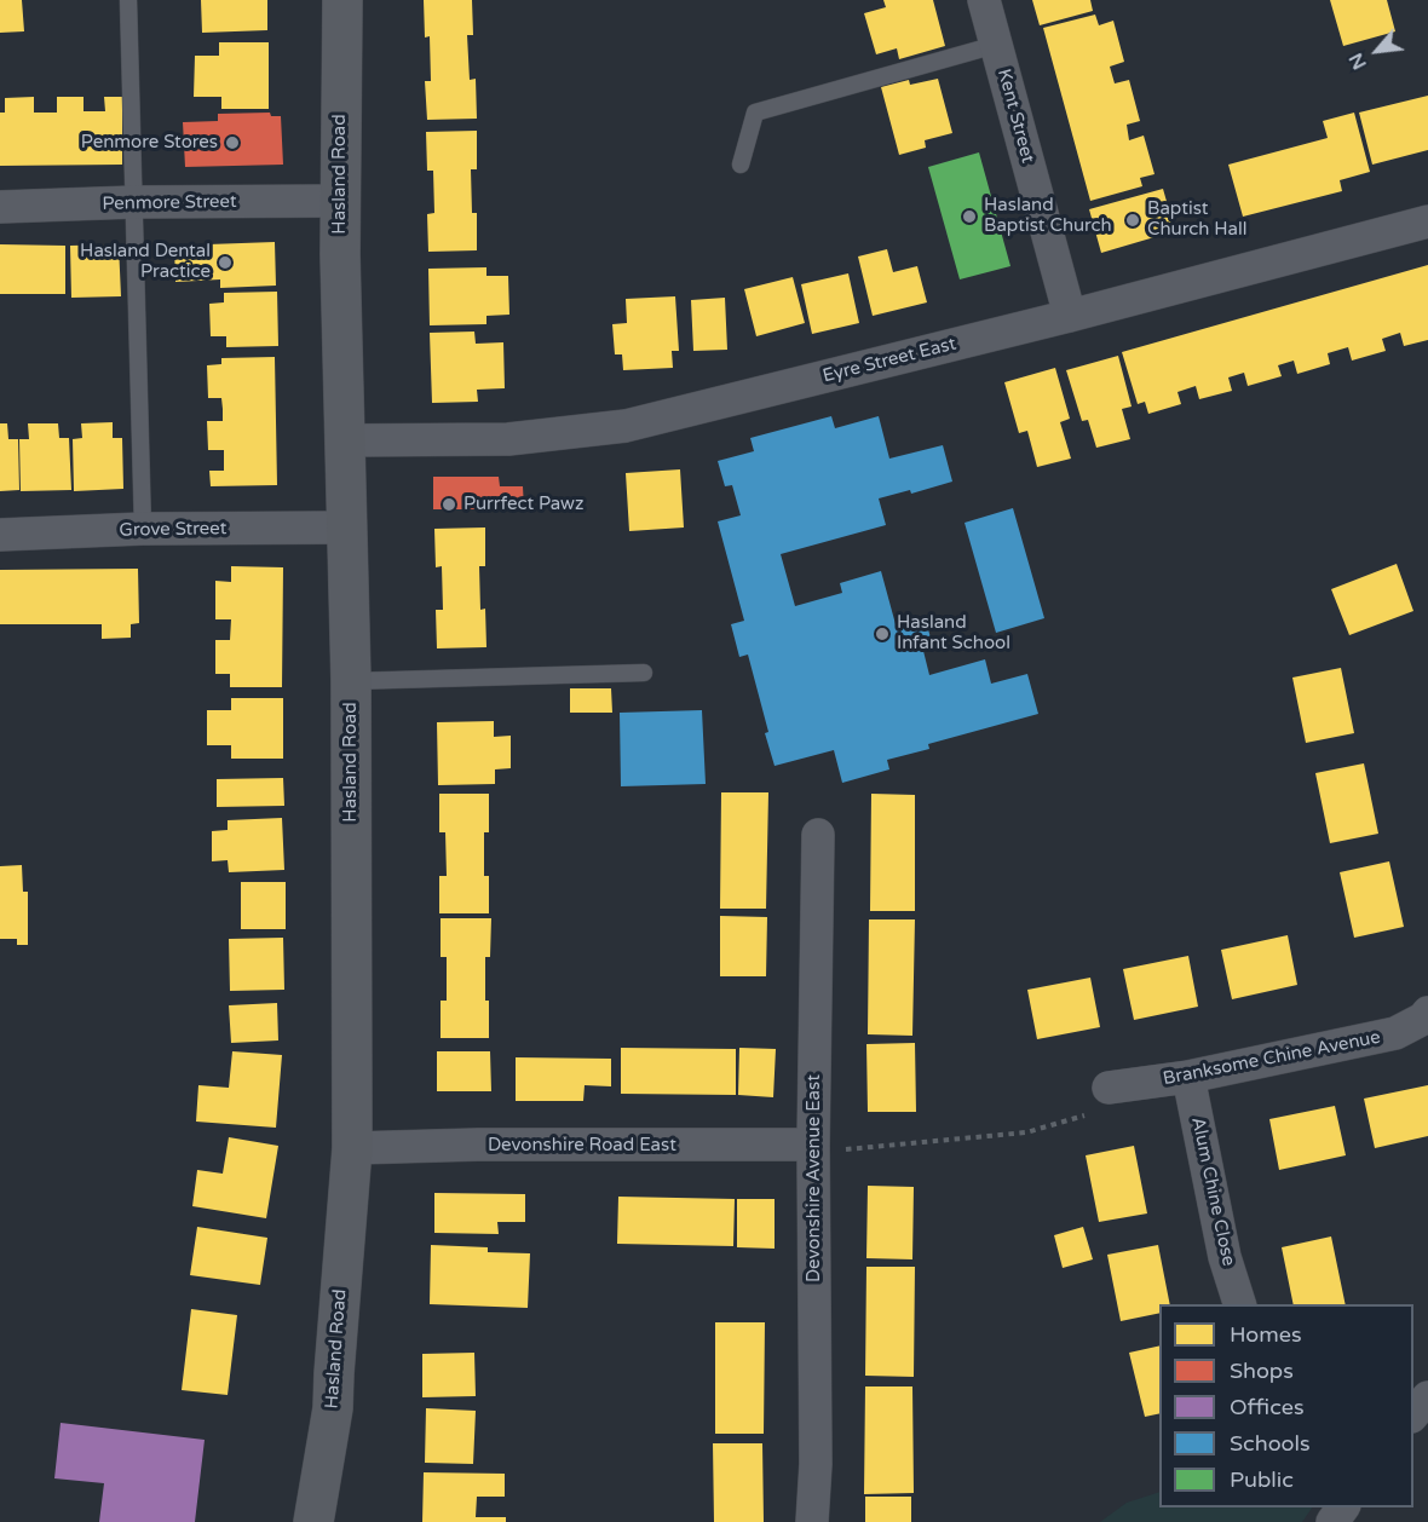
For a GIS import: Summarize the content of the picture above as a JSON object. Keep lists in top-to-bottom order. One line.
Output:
{"streets":{"main road":["Hasland Road"],"street":["Kent Street","Penmore Street","Eyre Street East","Grove Street","Branksome Chine Avenue","Devonshire Road East","Devonshire Avenue East","Alum Chine Close"]},"crossings":[["Kent Street","Eyre Street East"],["Hasland Road","Penmore Street"],["Hasland Road","Eyre Street East"],["Hasland Road","Grove Street"],["Hasland Road","Devonshire Road East"],["Branksome Chine Avenue","Alum Chine Close"],["Devonshire Road East","Devonshire Avenue East"]],"places":["Penmore Stores","Hasland Baptist Church","Baptist Church Hall","Hasland Dental Practice","Purrfect Pawz","Hasland Infant School"],"legend":["Homes","Shops","Offices","Schools","Public"],"north":"bottom left"}
